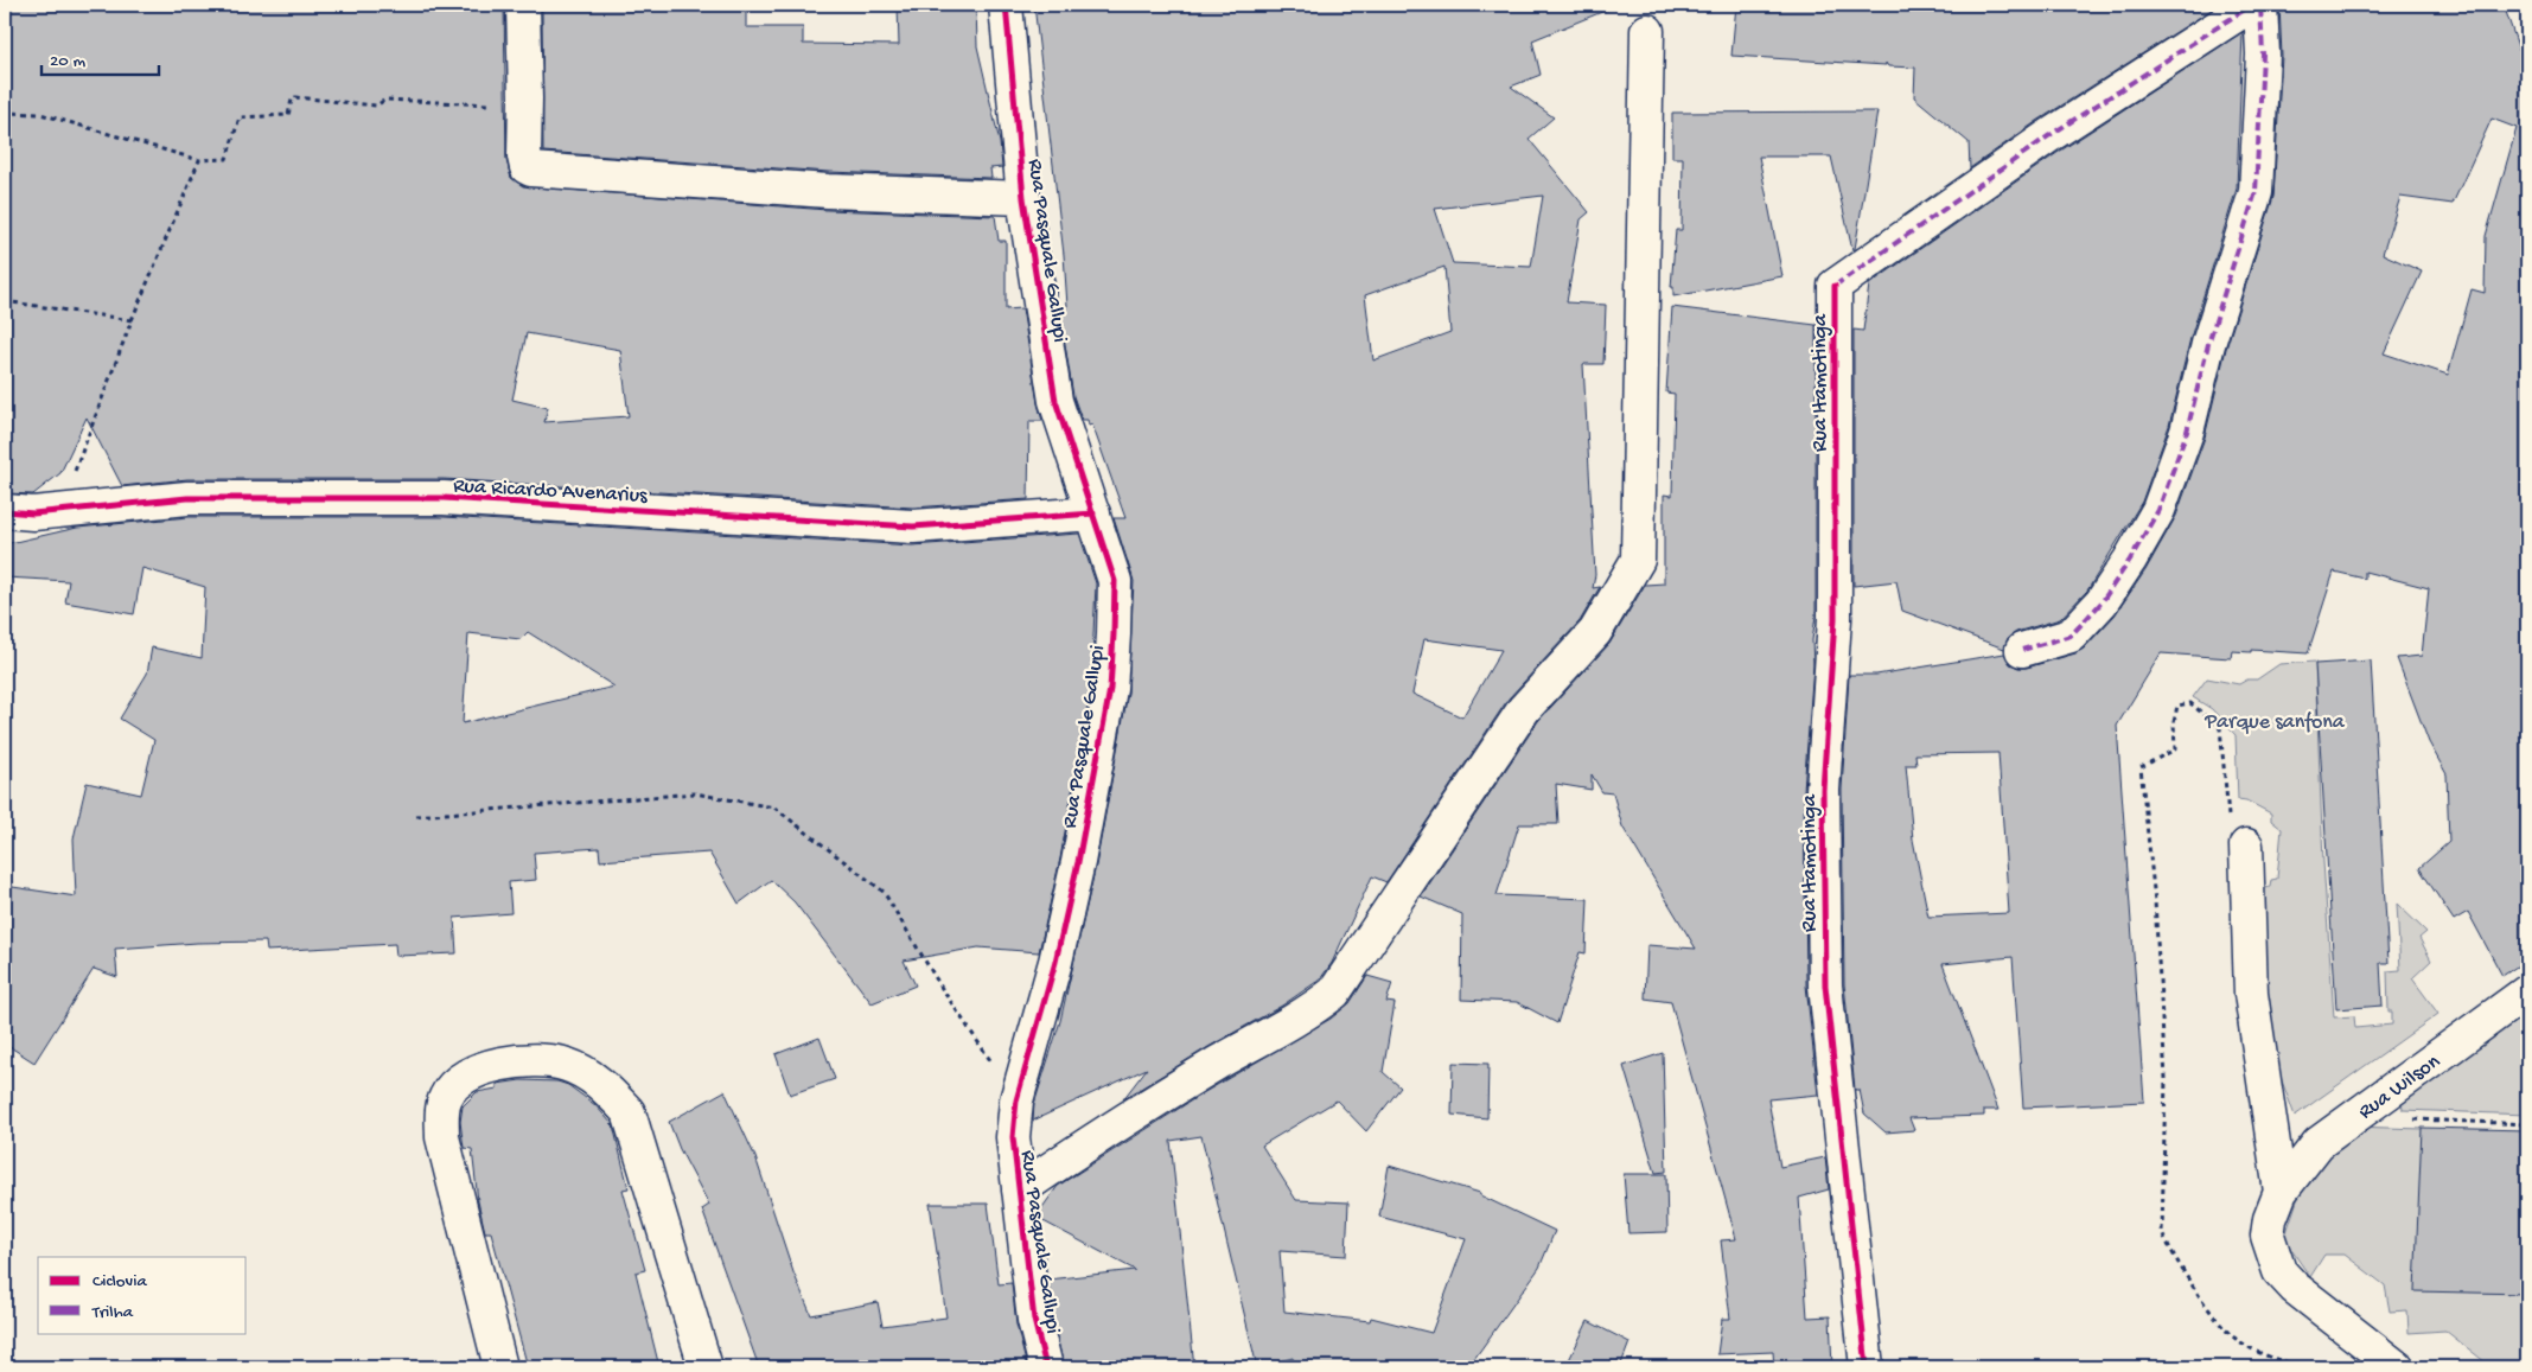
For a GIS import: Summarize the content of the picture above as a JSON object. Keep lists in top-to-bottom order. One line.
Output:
{"streets":{"street":["Rua Pasquale Gallupi","Rua Itamotinga","Rua Ricardo Avenarius","Rua Wilson"]},"crossings":[["Rua Pasquale Gallupi","Rua Ricardo Avenarius"]],"parks":["Parque sanfona"],"legend":["Ciclovia","Trilha"],"scale_bar":"20 m"}
